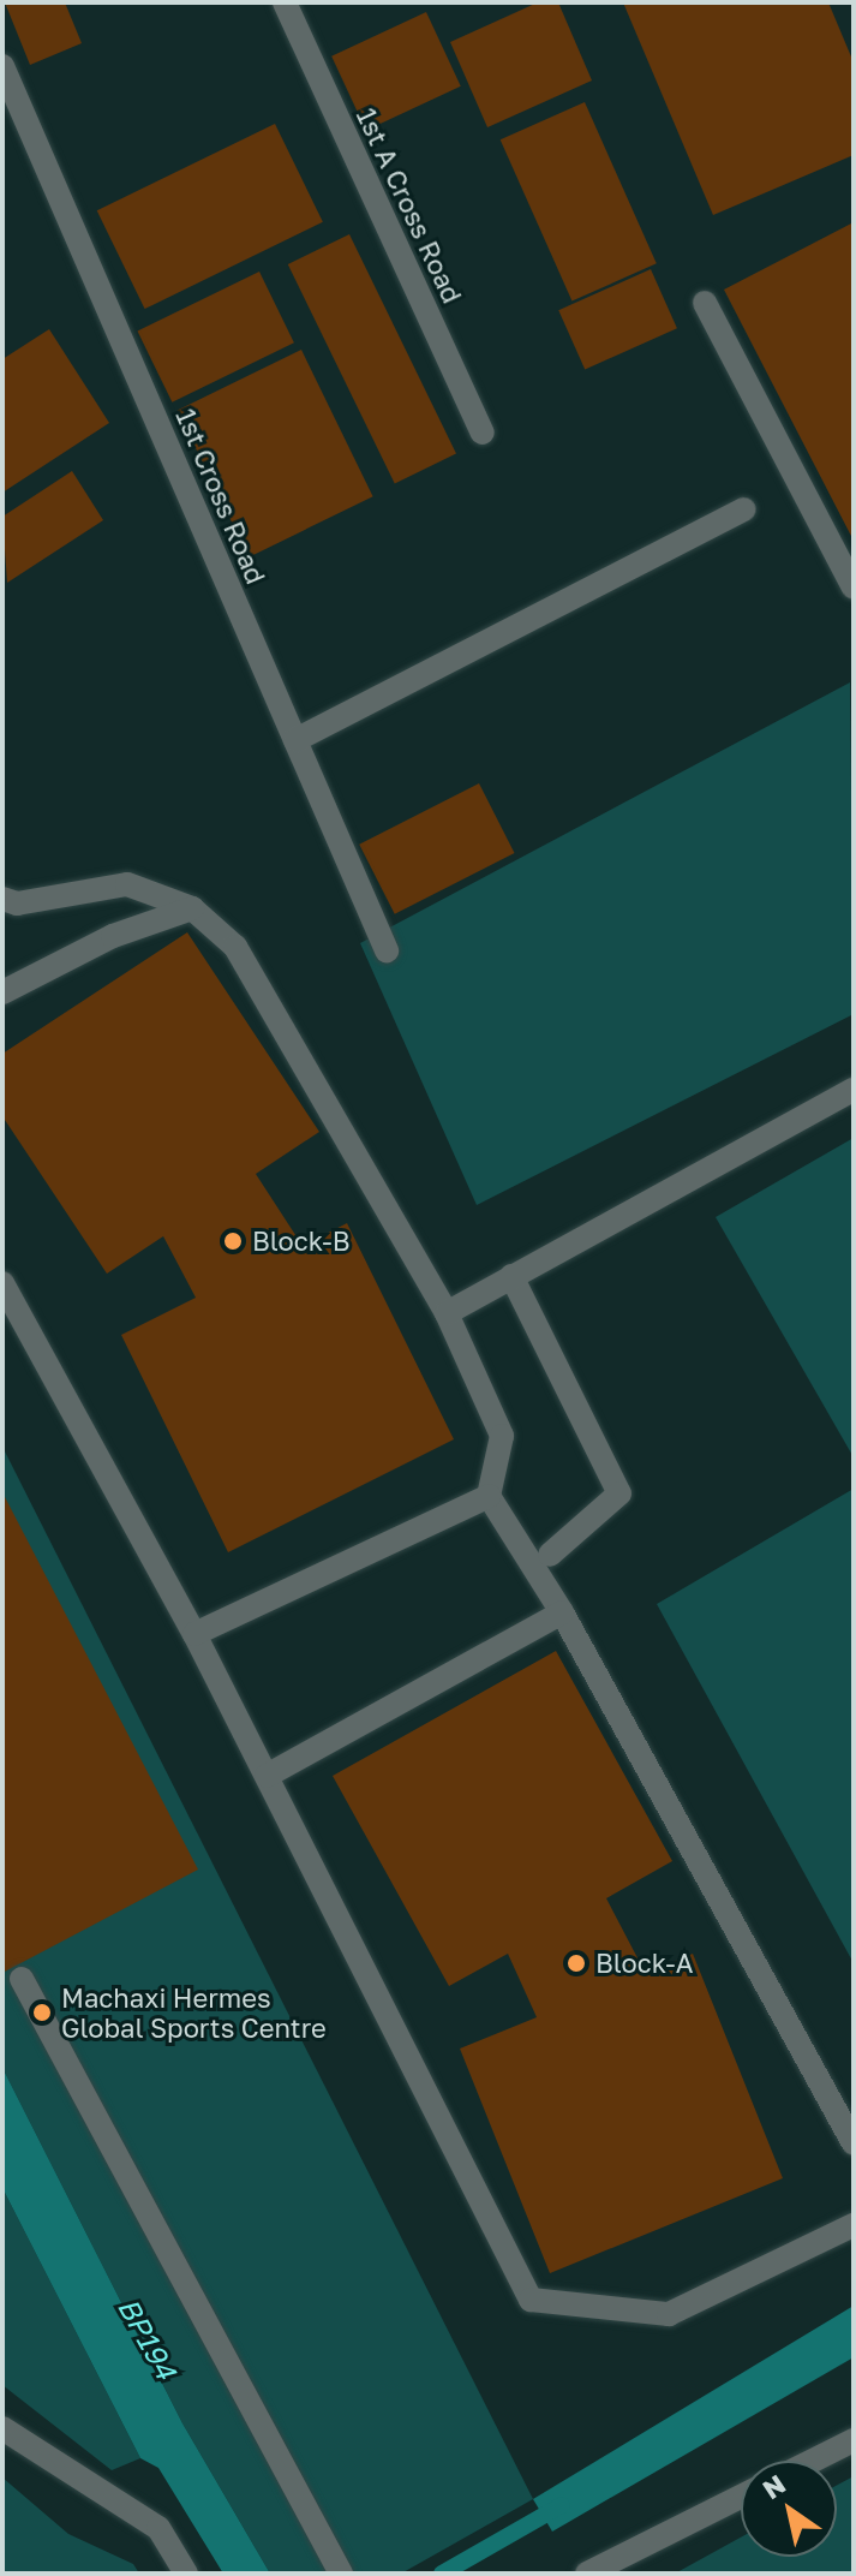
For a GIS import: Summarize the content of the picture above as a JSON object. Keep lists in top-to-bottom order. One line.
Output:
{"streets":{"street":["1st A Cross Road","1st Cross Road"]},"water":["BP194"],"places":["Block-B","Block-A","Machaxi Hermes Global Sports Centre"],"north":"top left"}
